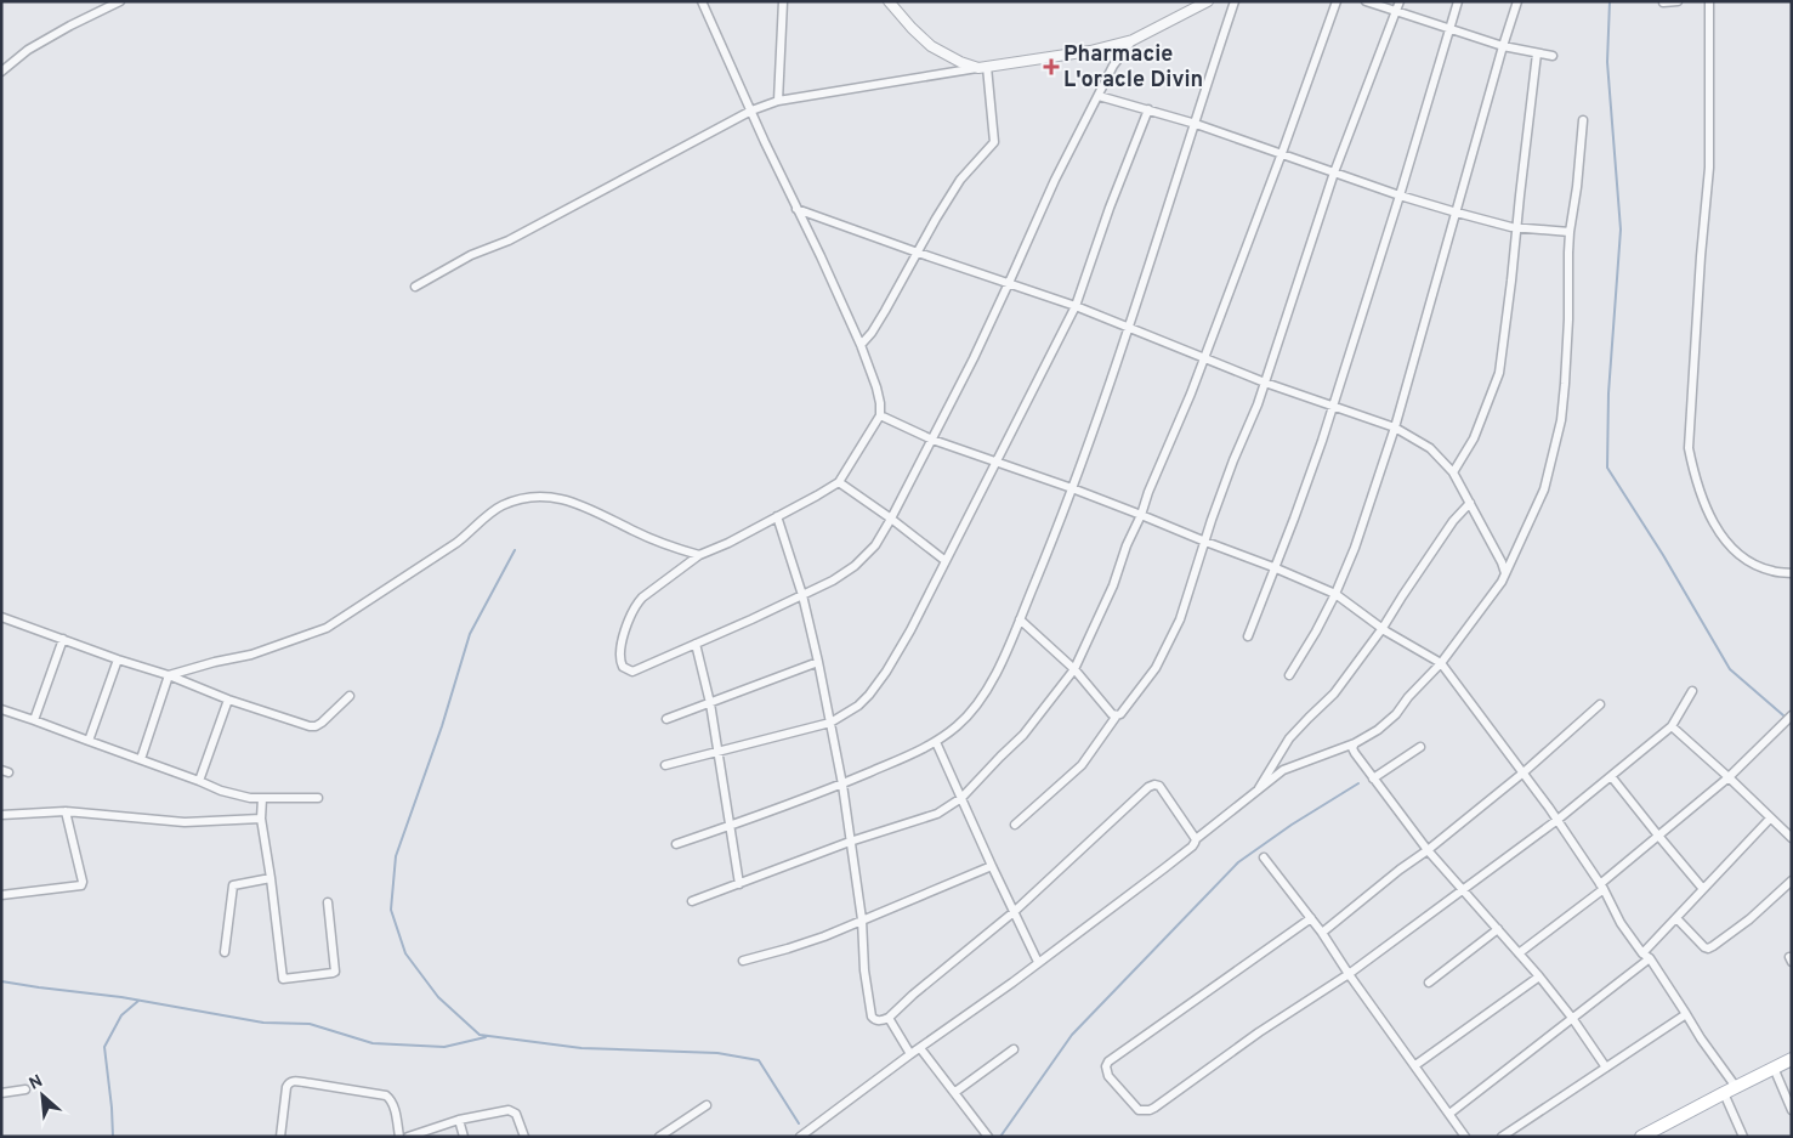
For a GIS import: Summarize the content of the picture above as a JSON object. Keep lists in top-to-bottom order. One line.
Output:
{"places":{"health":["Pharmacie L'oracle Divin"]},"north":"top left"}
